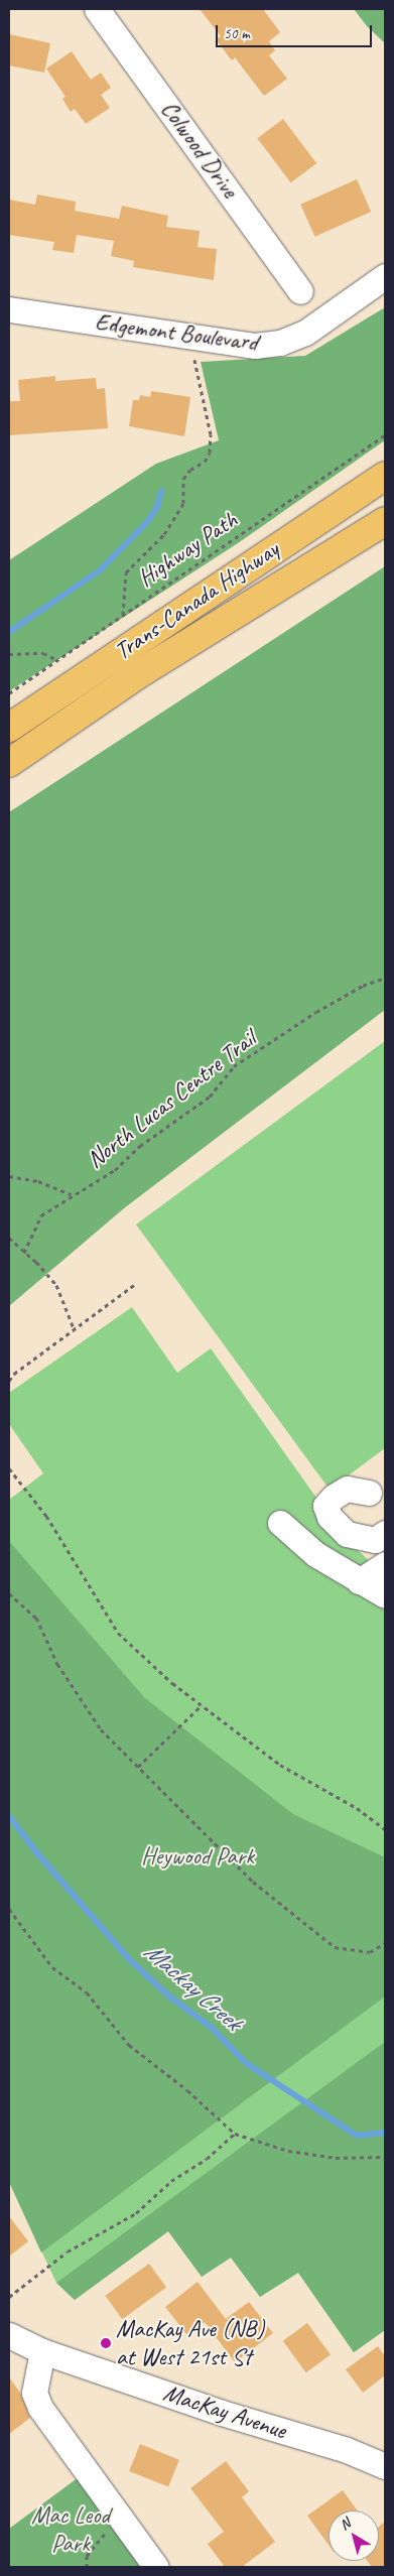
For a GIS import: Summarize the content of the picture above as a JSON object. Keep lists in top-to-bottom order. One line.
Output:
{"streets":{"highway":["Trans-Canada Highway"],"street":["Colwood Drive","Edgemont Boulevard","MacKay Avenue"],"path":["Highway Path","North Lucas Centre Trail"]},"water":["Mackay Creek"],"parks":["Heywood Park","Mac Leod Park"],"places":["MacKay Ave (NB) at West 21st St"],"scale_bar":"50 m","north":"top left"}
